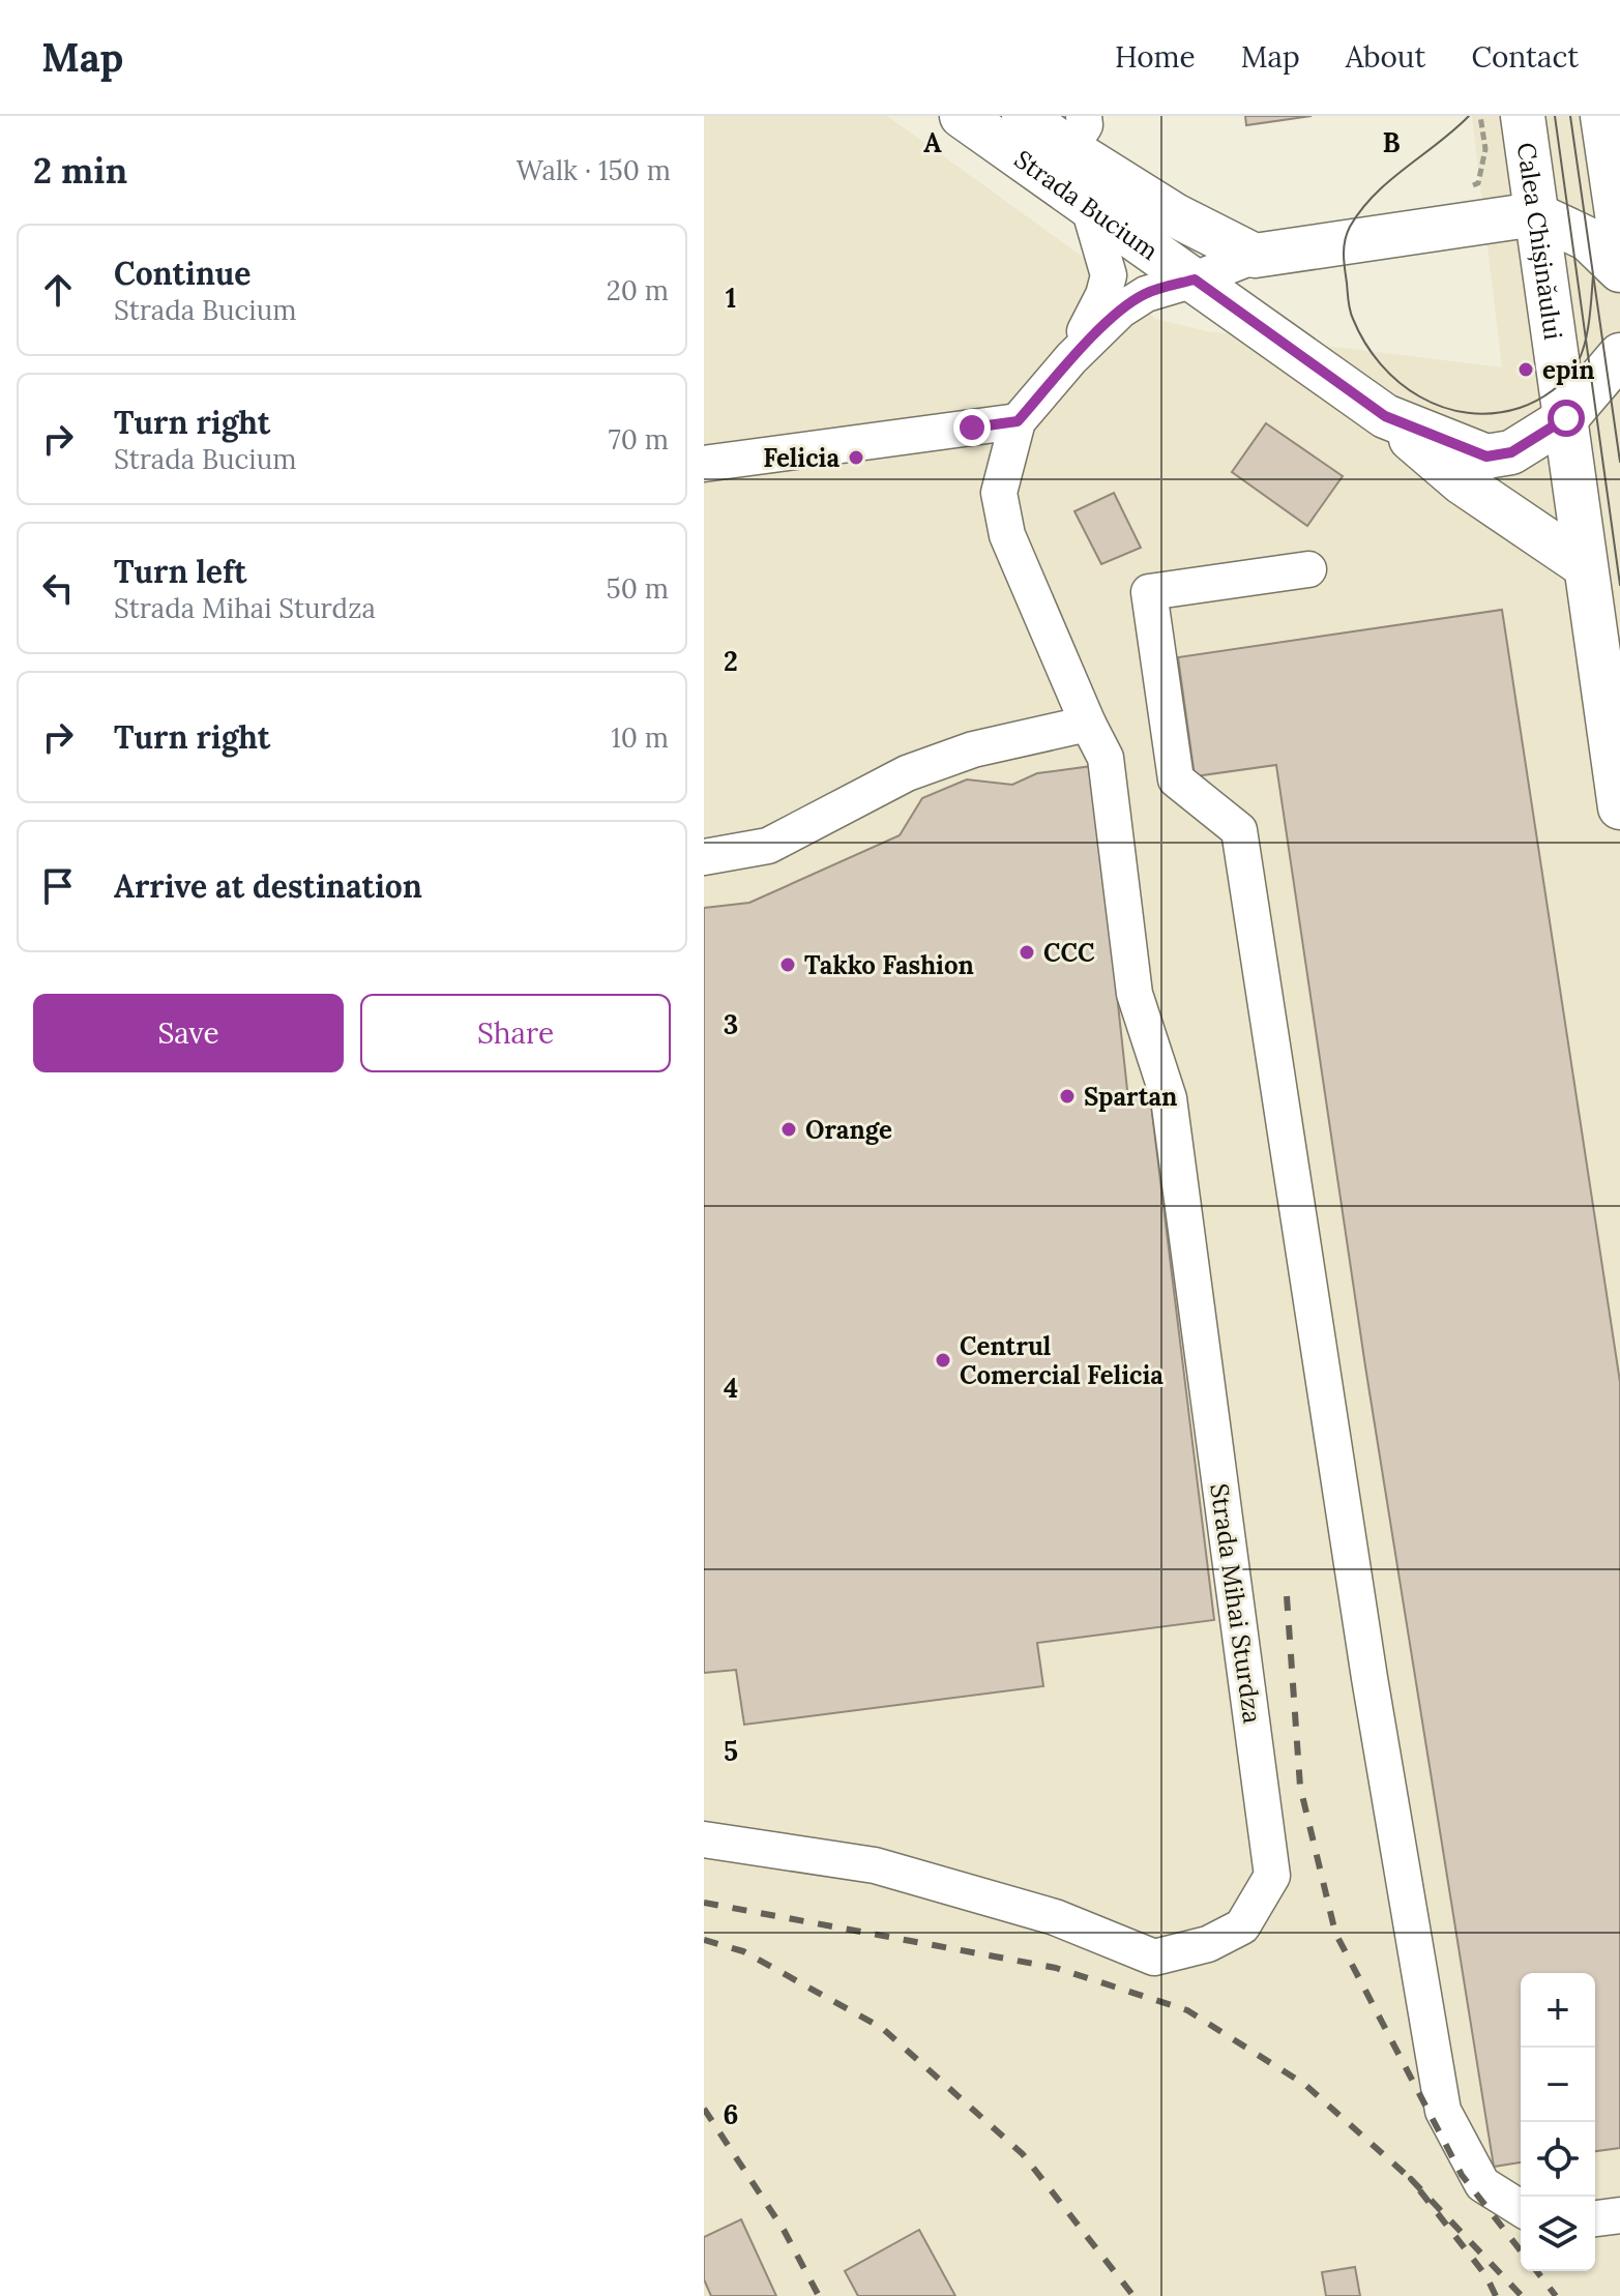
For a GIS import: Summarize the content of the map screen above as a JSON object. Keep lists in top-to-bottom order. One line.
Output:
{"streets":{"main road":["Strada Bucium","Calea Chișinăului"],"lane":["Strada Mihai Sturdza"]},"crossings":[["Strada Bucium","Calea Chișinăului"],["Strada Bucium","Strada Mihai Sturdza"]],"places":["epin","Felicia","CCC","Takko Fashion","Spartan","Orange","Centrul Comercial Felicia"],"page":{"header":"Map","nav":["Home","Map","About","Contact"],"heading":["2 min","Walk · 150 m"],"list":[["Continue","Strada Bucium","20 m"],["Turn right","Strada Bucium","70 m"],["Turn left","Strada Mihai Sturdza","50 m"],["Turn right","10 m"],"Arrive at destination"],"buttons":["Save","Share"],"map_buttons":["+","−"]},"grid":{"columns":["A","B"],"rows":["1","2","3","4","5","6"]}}
